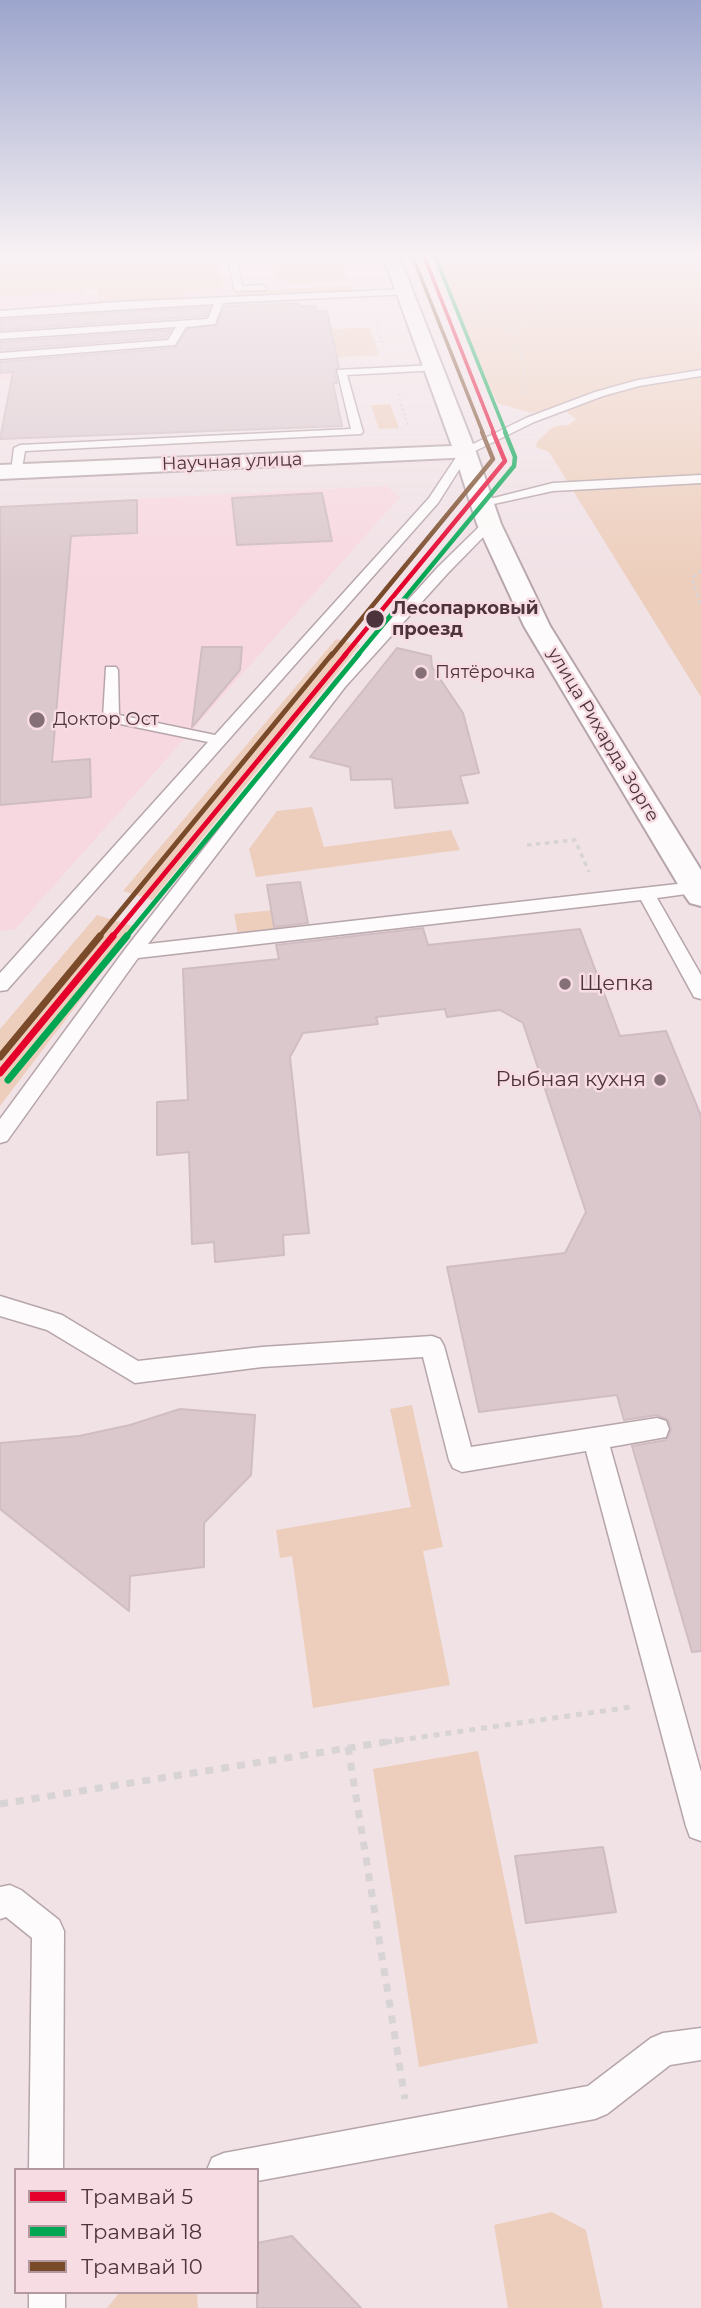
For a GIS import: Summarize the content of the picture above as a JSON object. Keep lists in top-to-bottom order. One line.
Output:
{"streets":{"street":["Научная улица","улица Рихарда Зорге"]},"crossings":[["Научная улица","улица Рихарда Зорге"]],"places":["Лесопарковый проезд","Пятёрочка","Доктор Ост","Щепка","Рыбная кухня"],"lines":["tram line 5","tram line 18","tram line 10"],"legend":["Трамвай 5","Трамвай 18","Трамвай 10"]}
